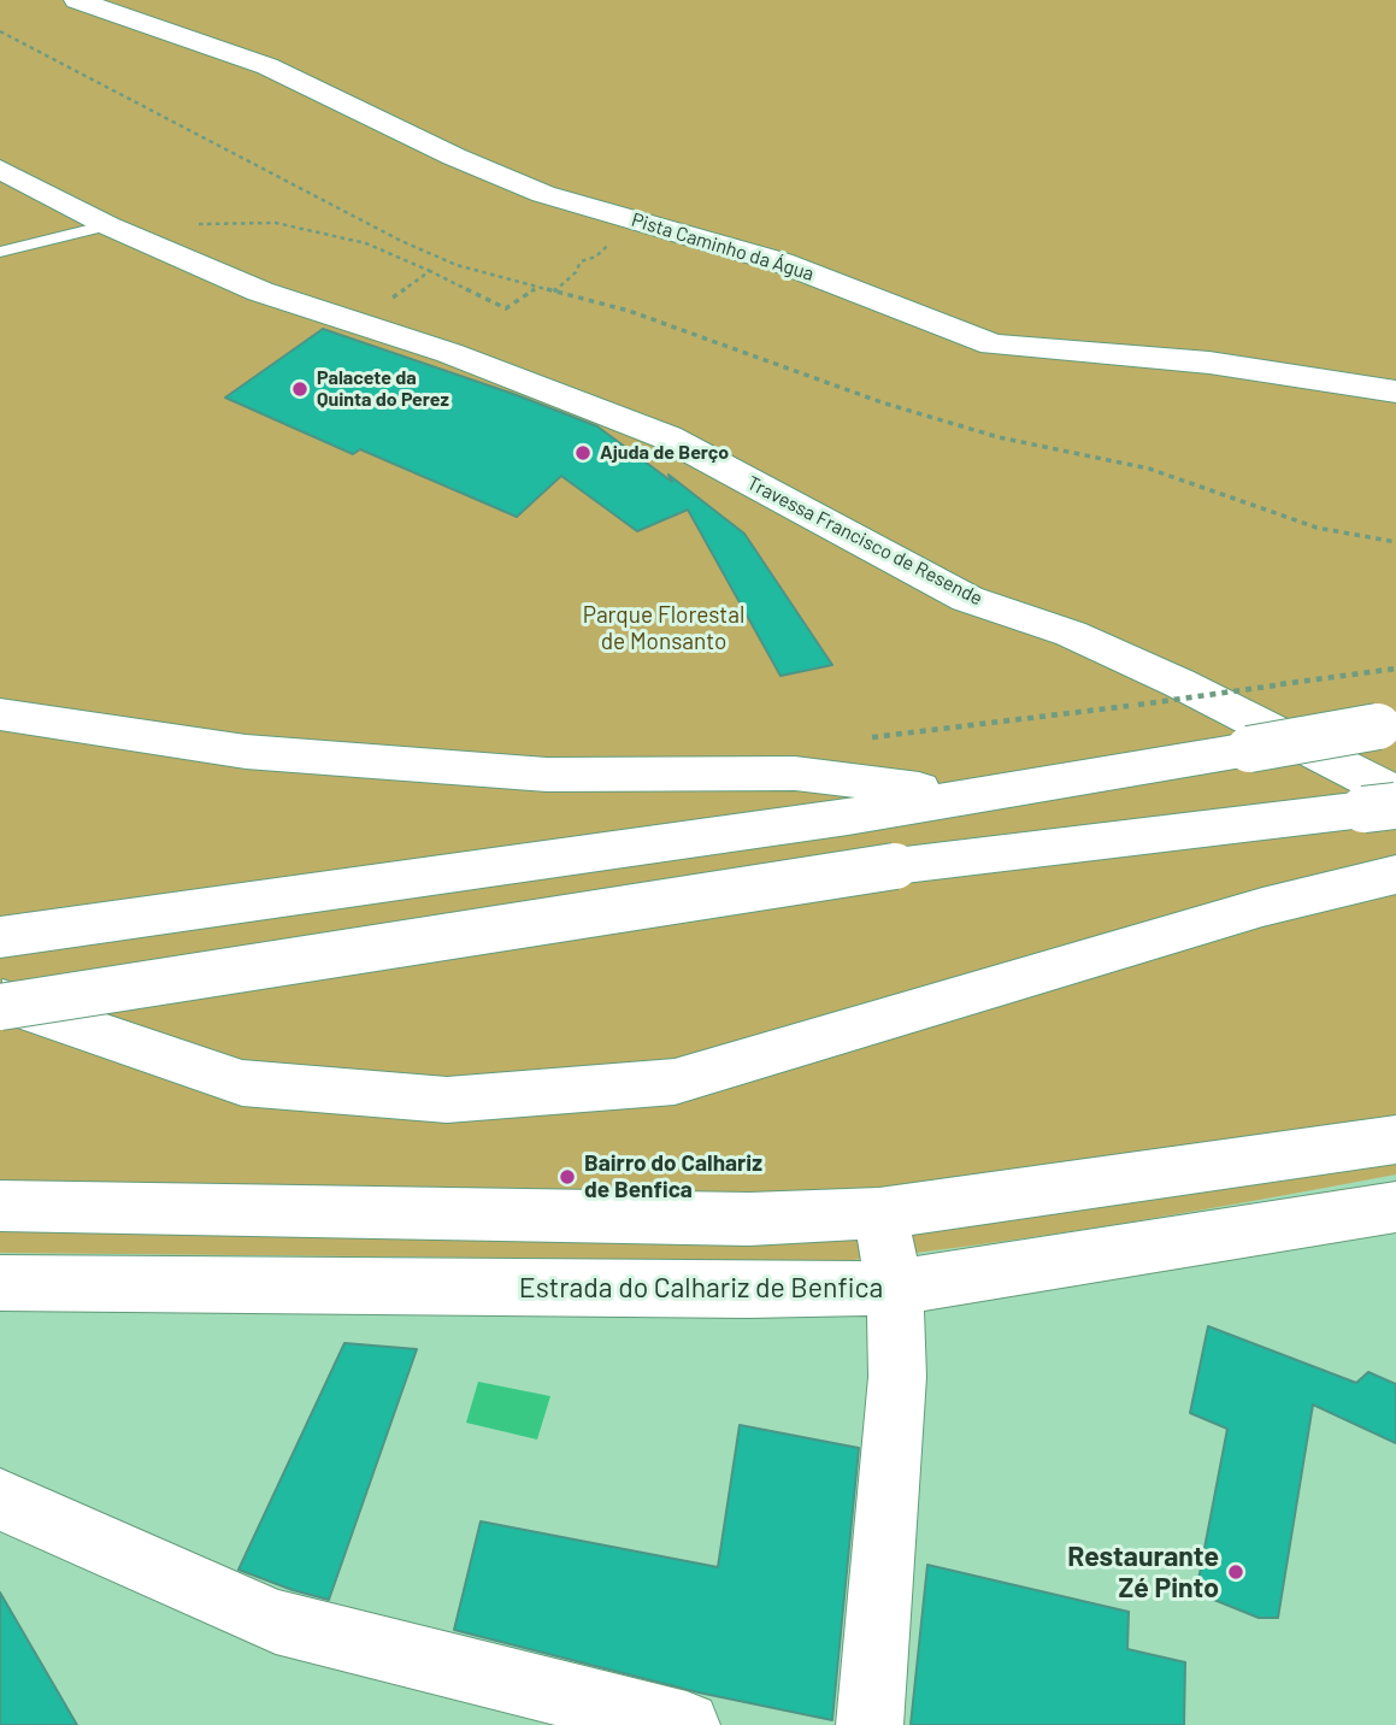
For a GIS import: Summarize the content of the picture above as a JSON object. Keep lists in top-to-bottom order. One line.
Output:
{"streets":{"main road":["Pista Caminho da Água","Travessa Francisco de Resende","Estrada do Calhariz de Benfica"]},"parks":["Parque Florestal de Monsanto"],"places":["Palacete da Quinta do Perez","Ajuda de Berço","Bairro do Calhariz de Benfica","Restaurante Zé Pinto"]}
